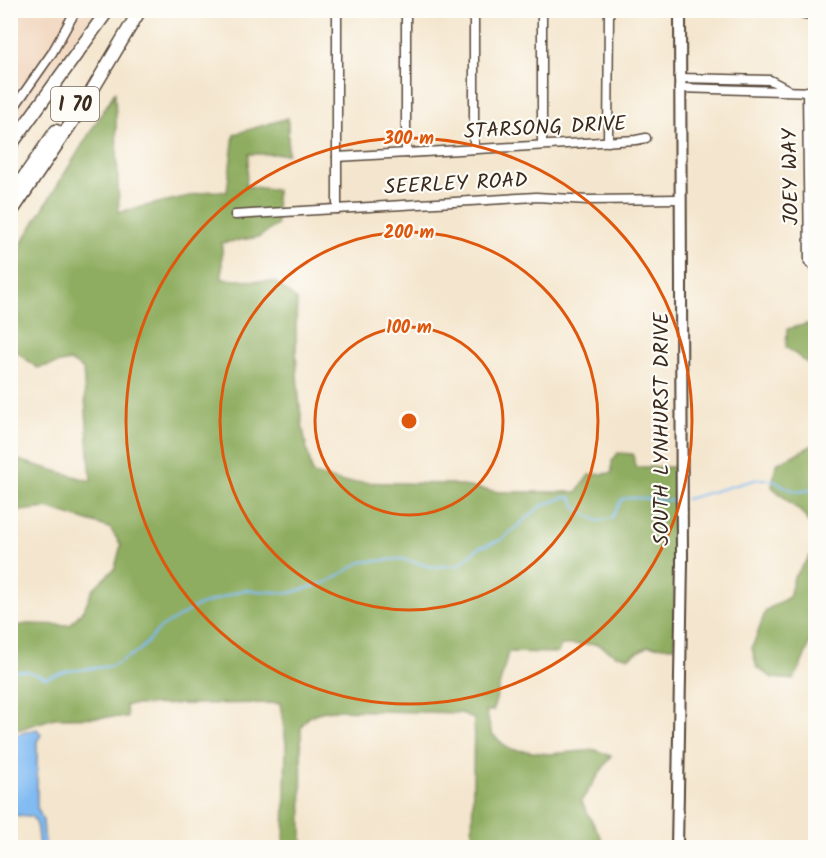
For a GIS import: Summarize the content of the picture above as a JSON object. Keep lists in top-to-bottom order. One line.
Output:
{"streets":{"highway":["I 70"],"main road":["SOUTH LYNHURST DRIVE"],"street":["STARSONG DRIVE","JOEY WAY","SEERLEY ROAD"]},"crossings":[["SEERLEY ROAD","SOUTH LYNHURST DRIVE"]],"rings":["300 m","200 m","100 m"]}
